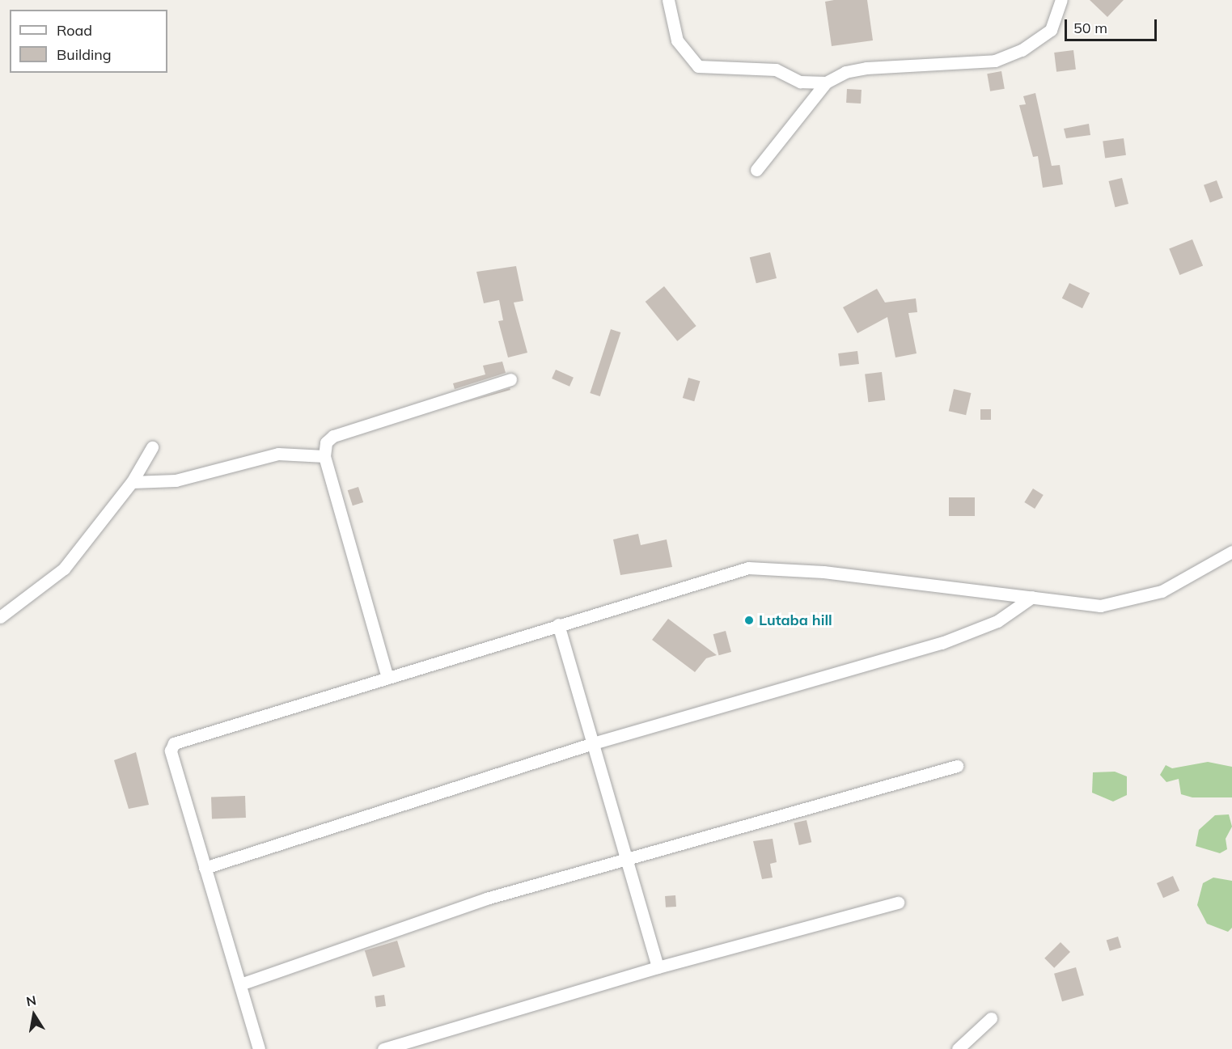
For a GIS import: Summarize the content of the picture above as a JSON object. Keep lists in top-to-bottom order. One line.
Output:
{"places":["Lutaba hill"],"legend":["Road","Building"],"scale_bar":"50 m","north":"top"}
